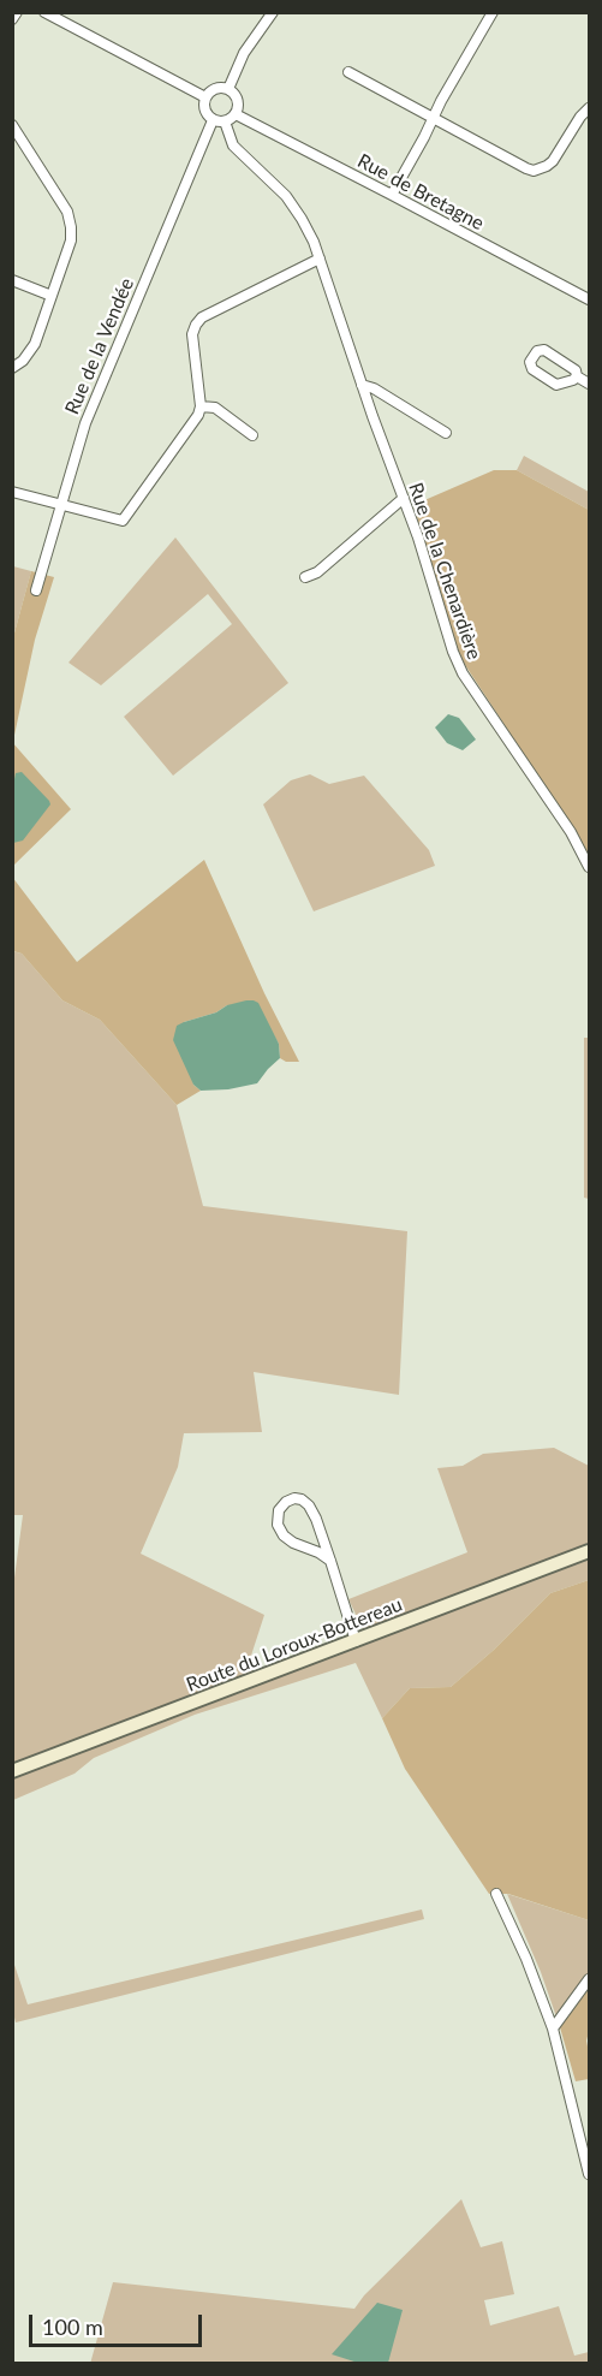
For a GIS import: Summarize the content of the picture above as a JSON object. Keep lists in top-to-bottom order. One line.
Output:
{"streets":{"main road":["Route du Loroux-Bottereau"],"street":["Rue de Bretagne","Rue de la Vendée","Rue de la Chenardière"]},"crossings":[["Rue de Bretagne","Rue de la Vendée"],["Rue de Bretagne","Rue de la Chenardière"],["Rue de la Vendée","Rue de la Chenardière"]],"scale_bar":"100 m"}
